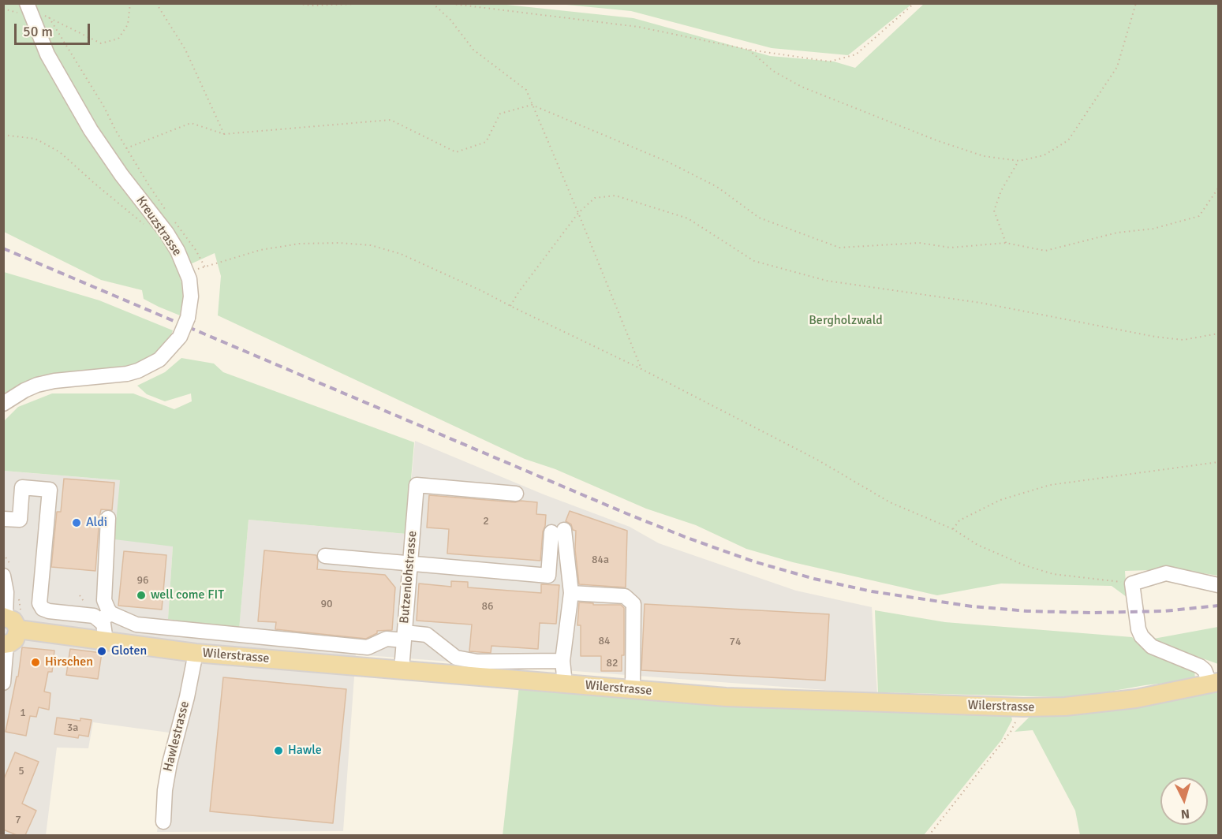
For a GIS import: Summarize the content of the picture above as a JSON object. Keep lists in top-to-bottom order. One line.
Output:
{"streets":{"main road":["Wilerstrasse"],"street":["Kreuzstrasse","Butzenlohstrasse","Hawlestrasse"]},"crossings":[["Butzenlohstrasse","Wilerstrasse"],["Wilerstrasse","Hawlestrasse"]],"parks":["Bergholzwald"],"places":["Aldi","well come FIT","Gloten","Hirschen","Hawle"],"house_numbers":["2","84a","96","90","86","84","74","82","1","3a","5","7"],"scale_bar":"50 m","north":"bottom"}
